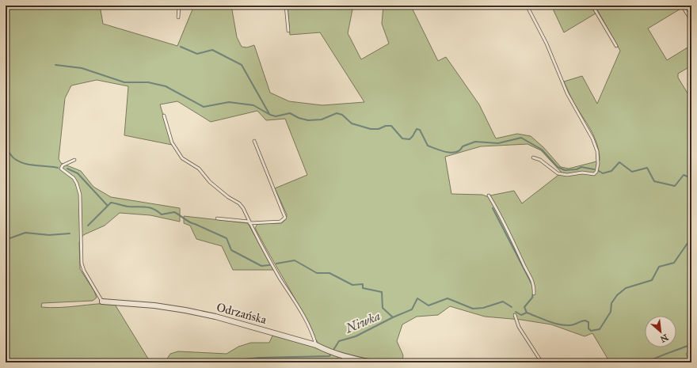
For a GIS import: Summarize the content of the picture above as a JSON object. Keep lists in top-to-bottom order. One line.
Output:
{"streets":{"street":["Odrzańska"]},"water":["Niwka"],"north":"bottom right"}
